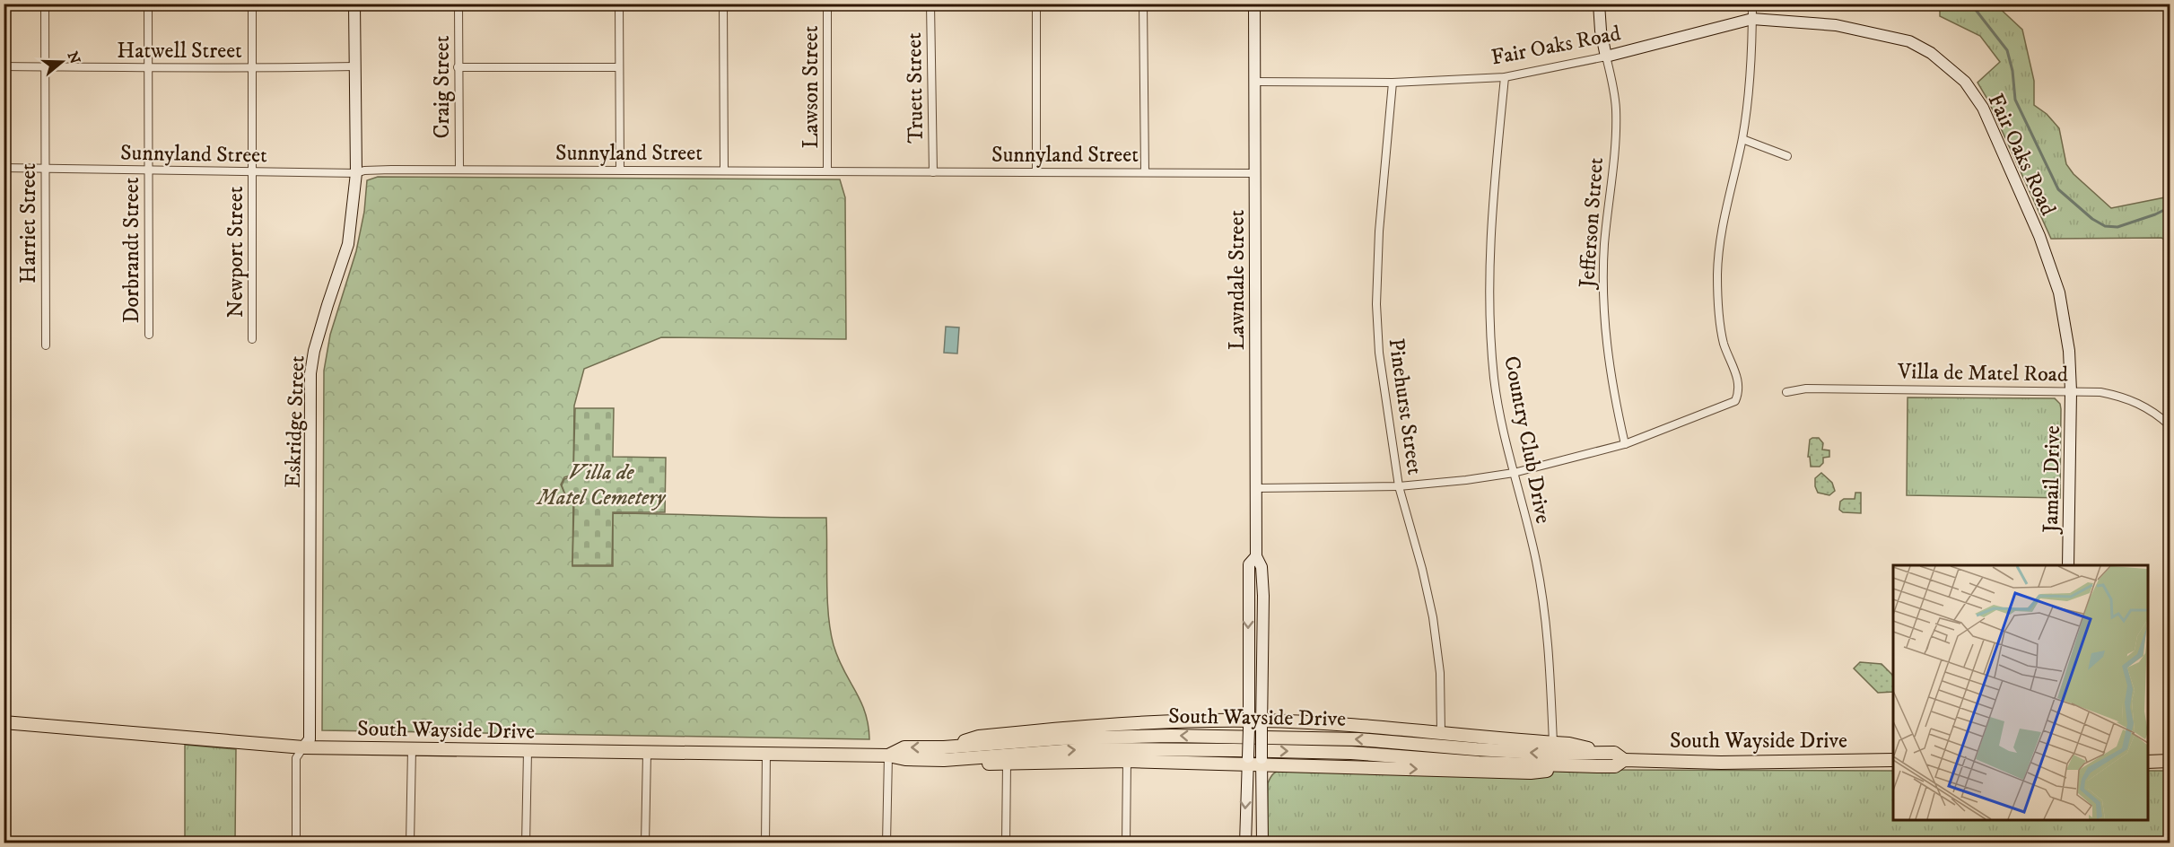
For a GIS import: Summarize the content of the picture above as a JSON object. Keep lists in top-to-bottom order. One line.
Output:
{"streets":{"main road":["South Wayside Drive"],"street":["Fair Oaks Road","Hatwell Street","Craig Street","Lawson Street","Truett Street","Sunnyland Street","Jefferson Street","Harriet Street","Dorbrandt Street","Newport Street","Lawndale Street","Villa de Matel Road","Pinehurst Street","Eskridge Street","Country Club Drive","Jamail Drive"]},"crossings":[["Fair Oaks Road","Jefferson Street"],["Fair Oaks Road","Lawndale Street"],["Fair Oaks Road","Villa de Matel Road"],["Fair Oaks Road","Pinehurst Street"],["Fair Oaks Road","Country Club Drive"],["Fair Oaks Road","Jamail Drive"],["Hatwell Street","Harriet Street"],["Hatwell Street","Dorbrandt Street"],["Hatwell Street","Newport Street"],["Hatwell Street","Eskridge Street"],["Craig Street","Sunnyland Street"],["Lawson Street","Sunnyland Street"],["Truett Street","Sunnyland Street"],["Sunnyland Street","Harriet Street"],["Sunnyland Street","Dorbrandt Street"],["Sunnyland Street","Newport Street"],["Sunnyland Street","Lawndale Street"],["Sunnyland Street","Eskridge Street"],["Villa de Matel Road","Jamail Drive"],["Eskridge Street","South Wayside Drive"]],"parks":["Villa de Matel Cemetery"],"north":"right"}
